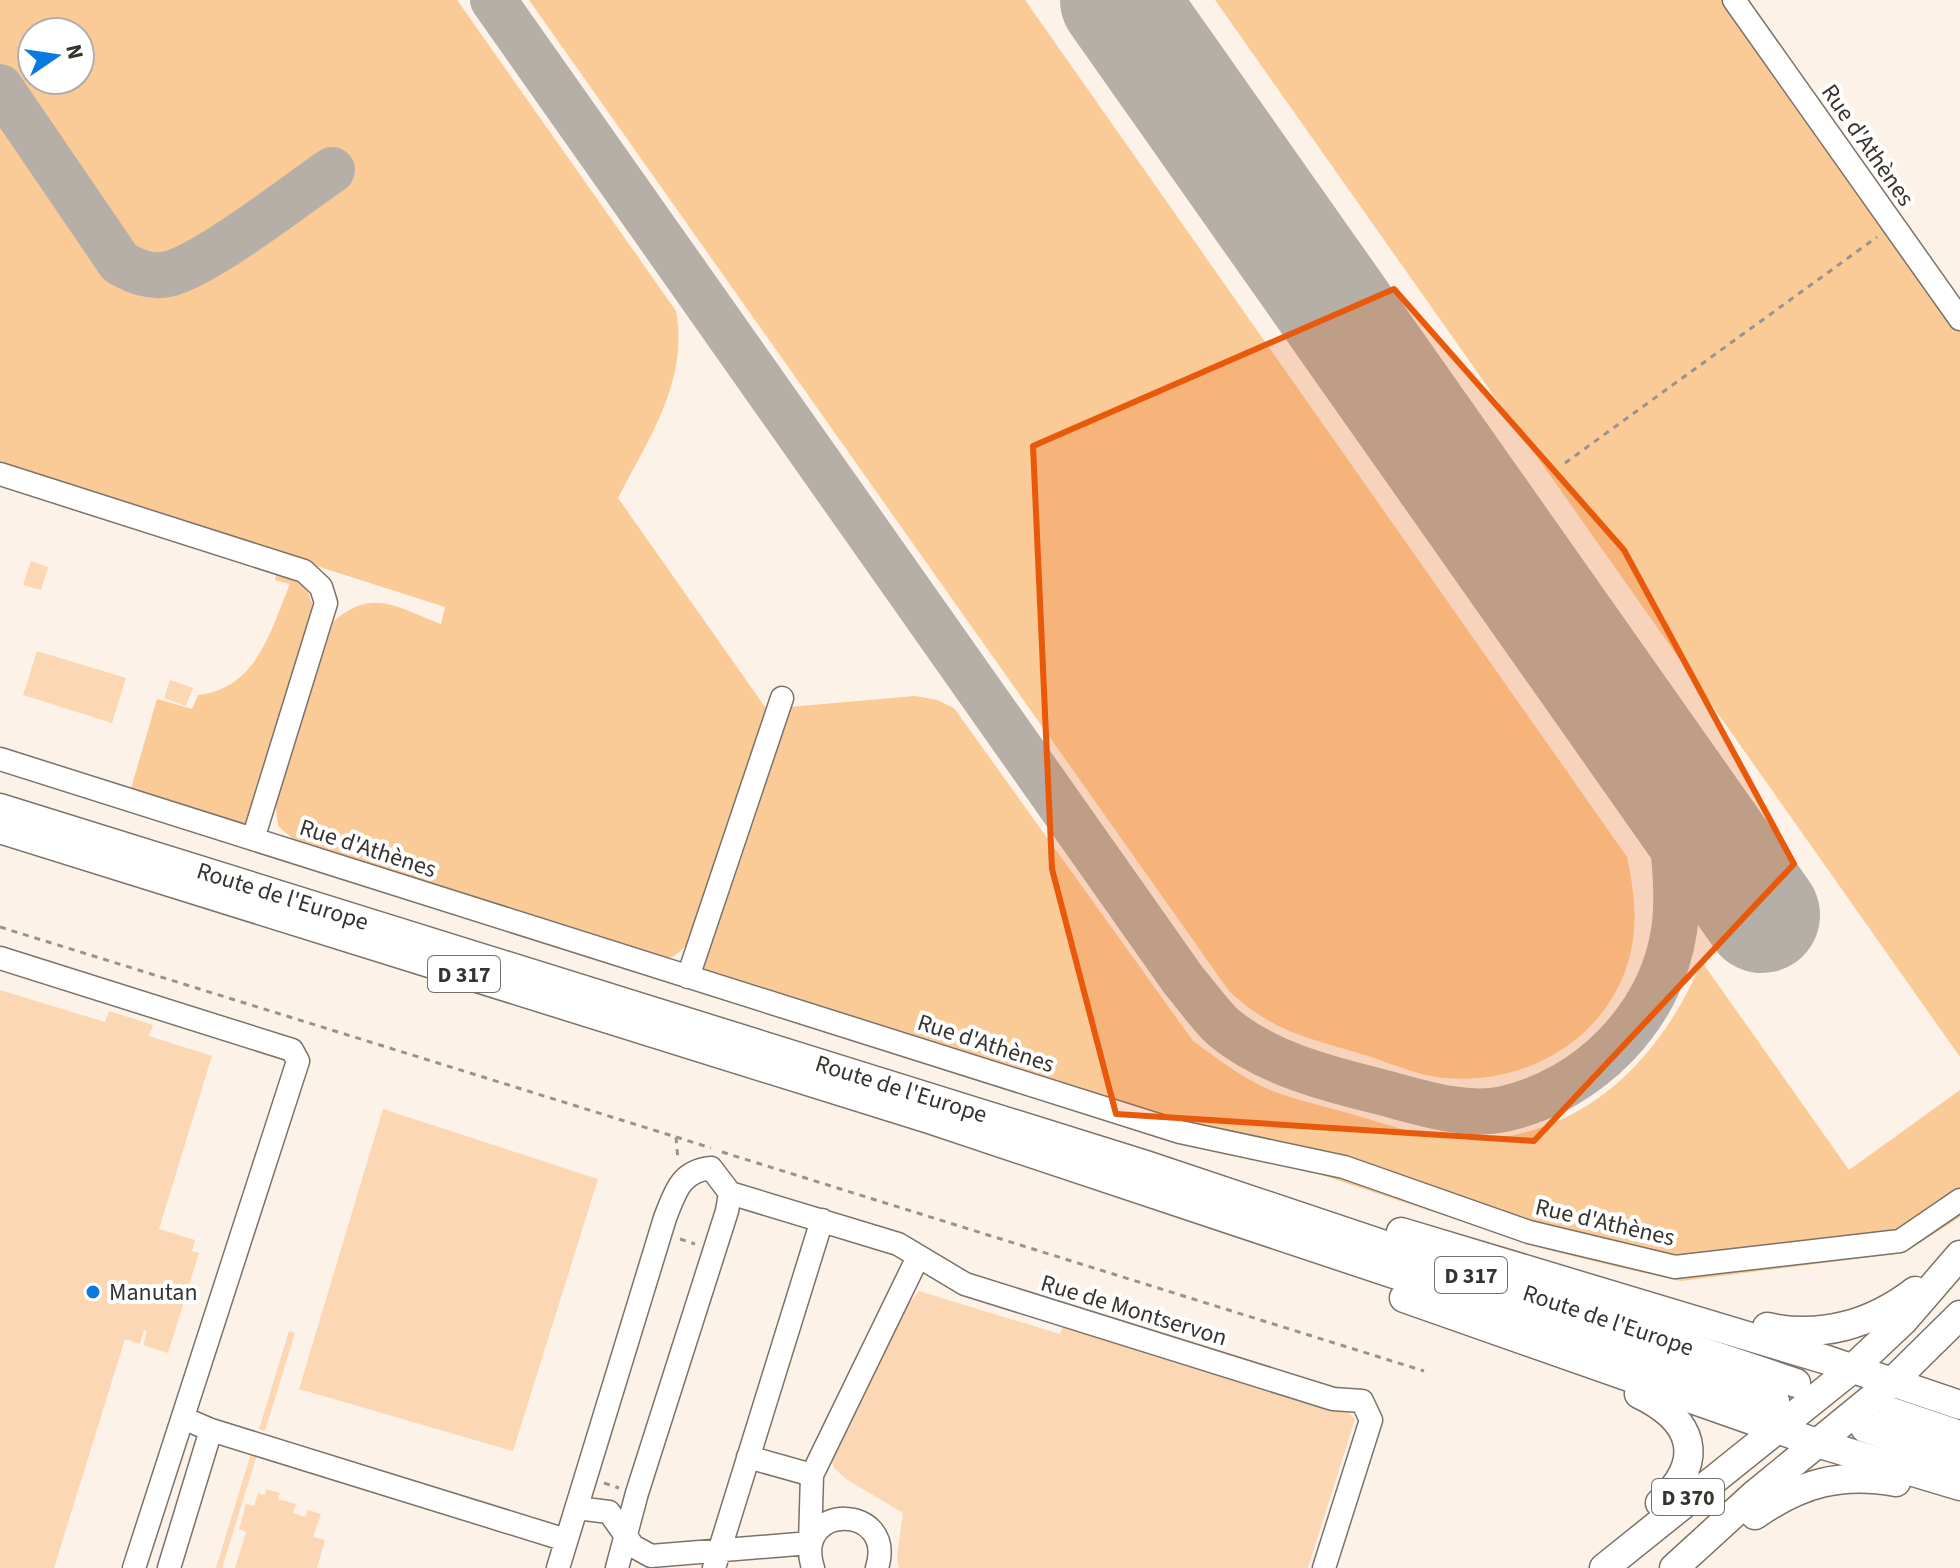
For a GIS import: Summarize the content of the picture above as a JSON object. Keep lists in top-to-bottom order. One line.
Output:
{"streets":{"main road":["Route de l'Europe","D 317","D 370"],"street":["Rue d'Athènes","Rue de Montservon"]},"crossings":[["Route de l'Europe","D 370"]],"places":["Manutan"],"north":"right"}
